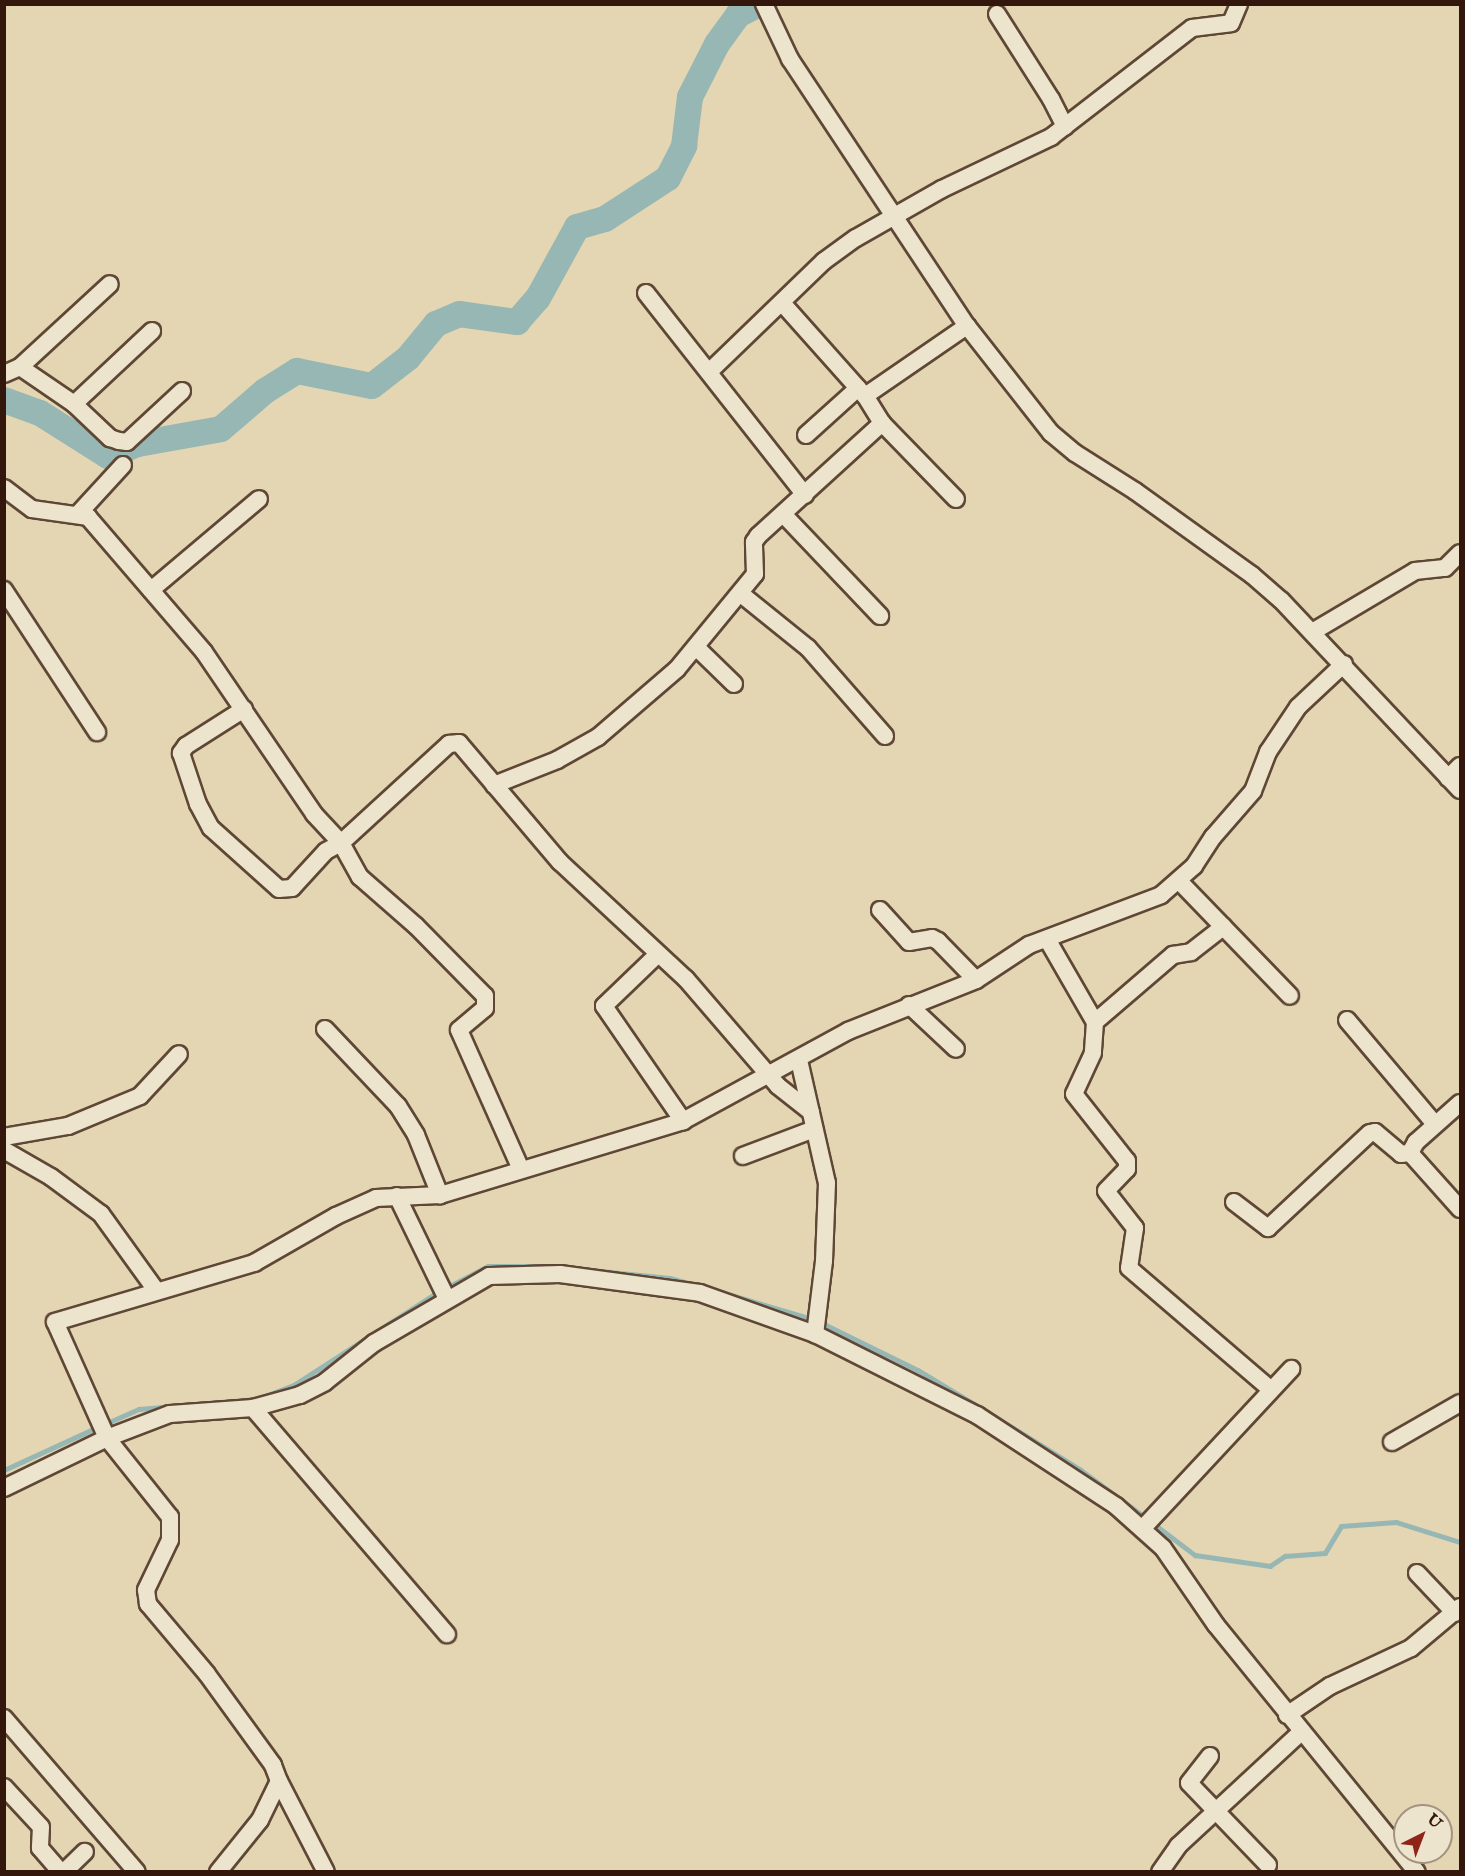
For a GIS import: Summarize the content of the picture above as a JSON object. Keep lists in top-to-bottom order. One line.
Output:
{"north":"top right"}
